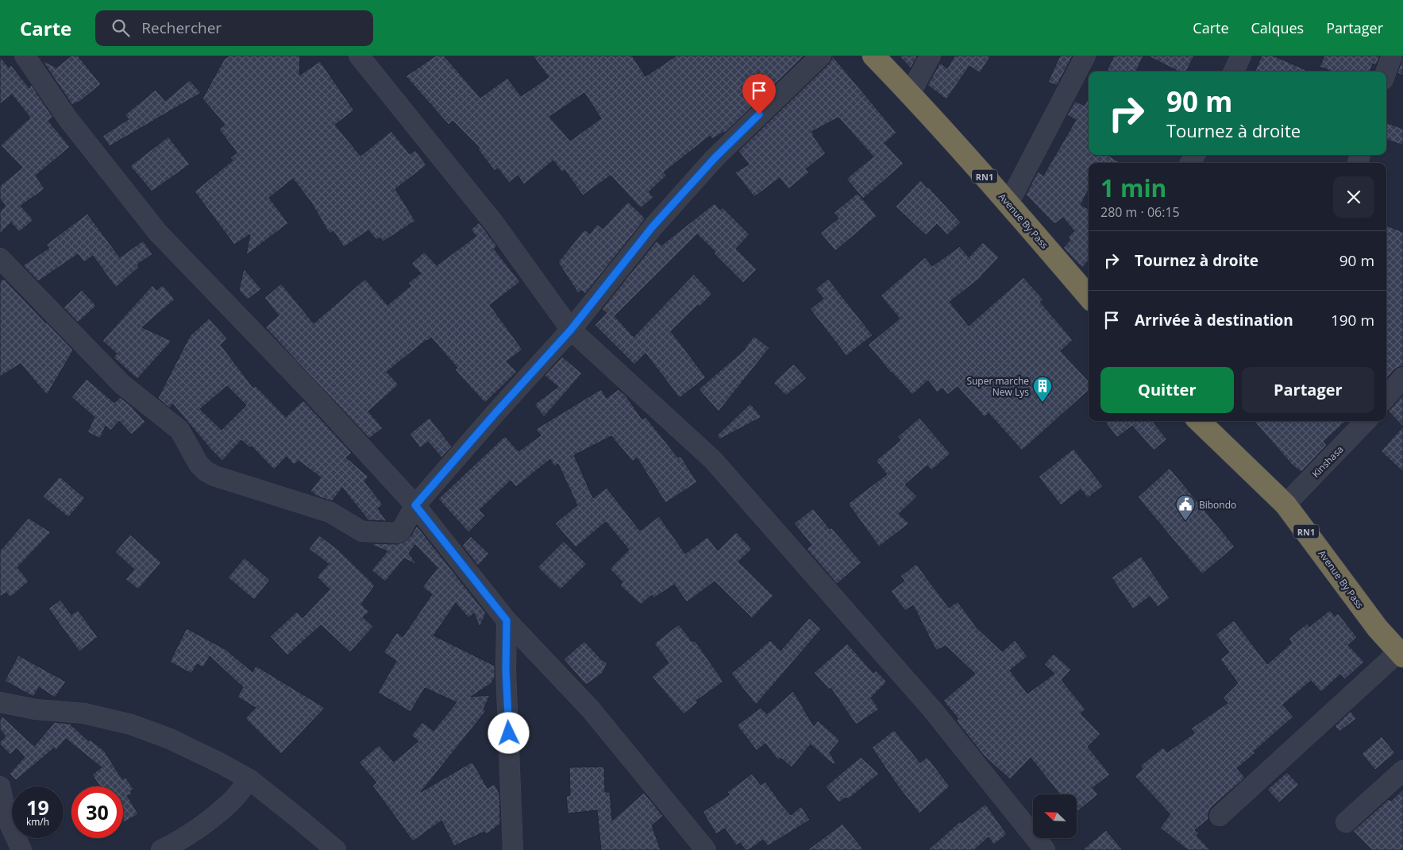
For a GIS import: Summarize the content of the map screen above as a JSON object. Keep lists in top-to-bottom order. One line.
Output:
{"streets":{"highway":["RN1","Avenue By Pass"],"street":["Kinshasa"]},"crossings":[["Avenue By Pass","Kinshasa"]],"places":{"building":["Super marche New Lys"],"public building":["Bibondo"]},"north":"top left","page":{"header":"Carte","search":"Rechercher","nav":["Carte","Calques","Partager"],"turn":["90 m","Tournez à droite"],"heading":["1 min","280 m · 06:15"],"list":[{"name":"Tournez à droite","value":"90 m"},{"name":"Arrivée à destination","value":"190 m"}],"buttons":["Quitter","Partager"],"speed":"19 km/h","limit":"30"}}
